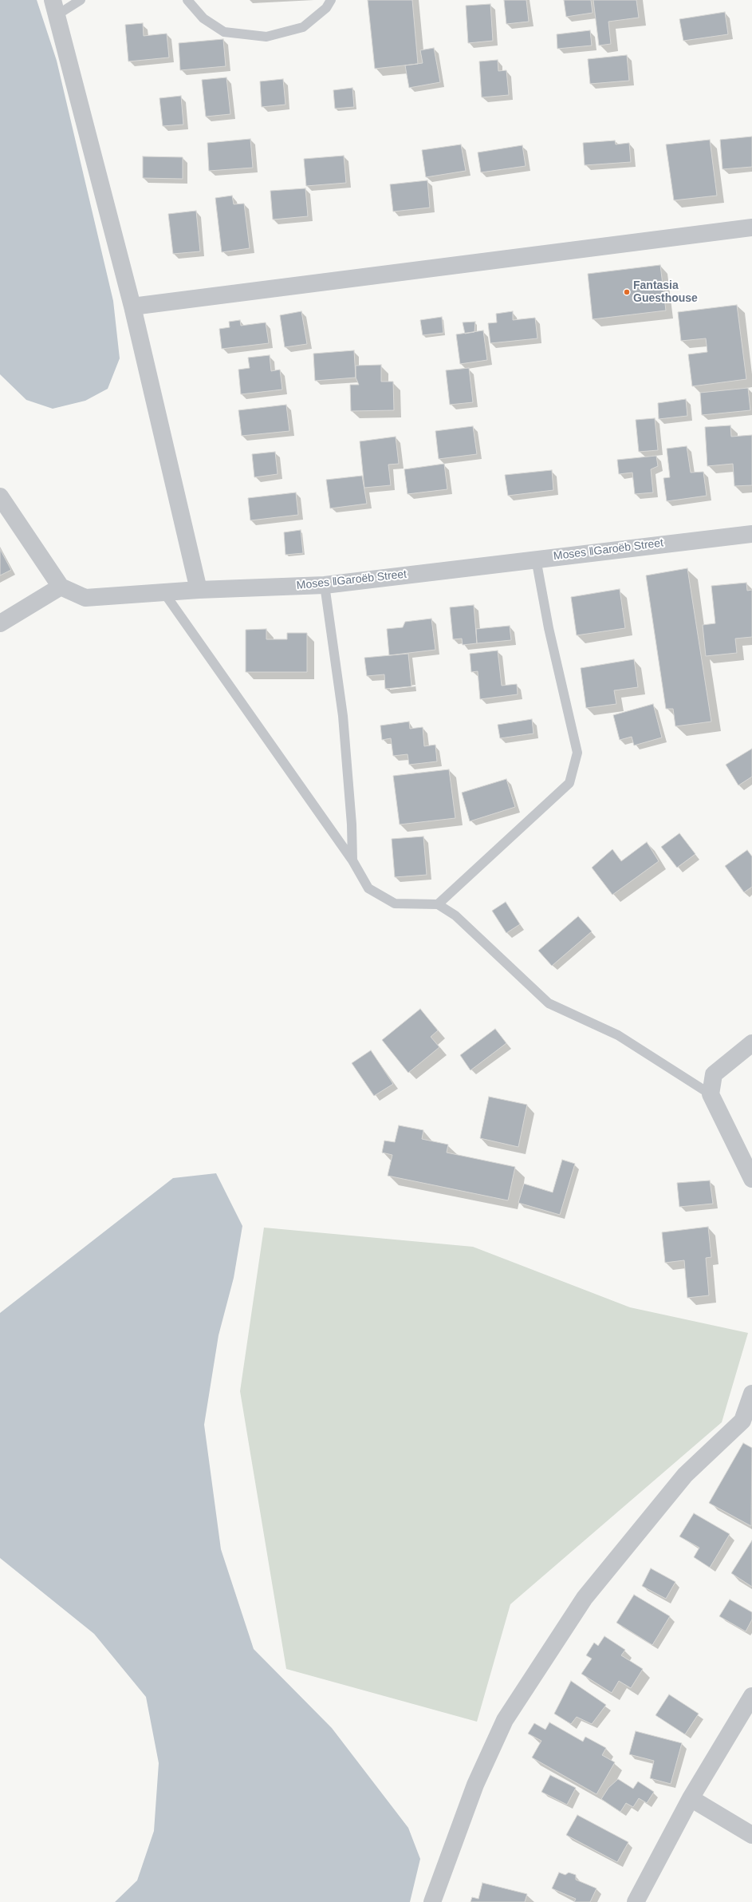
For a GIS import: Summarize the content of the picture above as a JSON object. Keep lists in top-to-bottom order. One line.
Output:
{"streets":{"street":["Moses ǁGaroëb Street"]},"places":["Fantasia Guesthouse"]}
